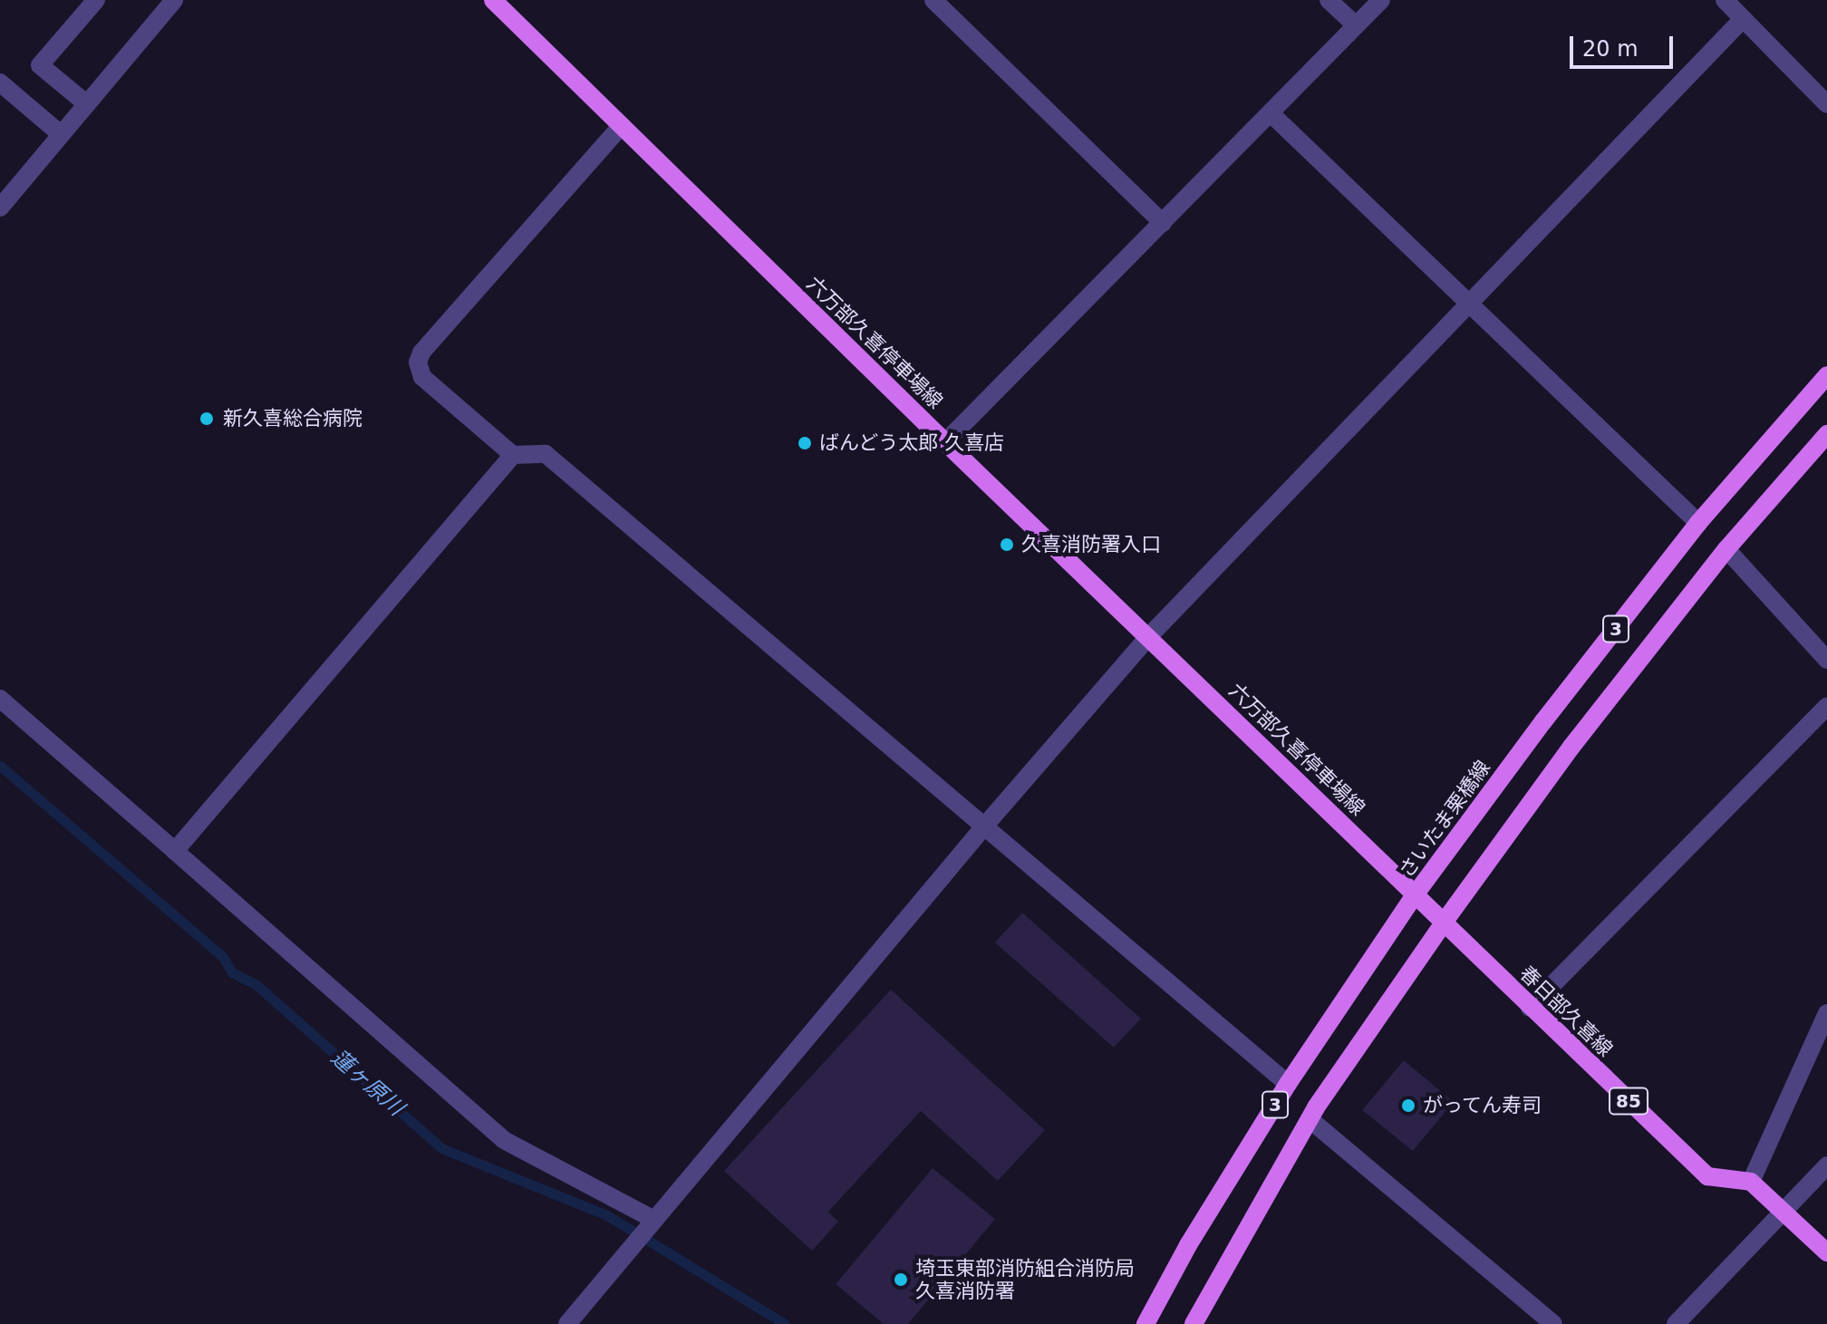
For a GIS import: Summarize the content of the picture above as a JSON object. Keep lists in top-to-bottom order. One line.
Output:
{"streets":{"main road":["六万部久喜停車場線","3","さいたま栗橋線","春日部久喜線","85"]},"crossings":[["六万部久喜停車場線","さいたま栗橋線"],["六万部久喜停車場線","春日部久喜線"],["3","春日部久喜線"],["さいたま栗橋線","春日部久喜線"]],"water":["蓮ヶ原川"],"places":["新久喜総合病院","ばんどう太郎 久喜店","久喜消防署入口","がってん寿司","埼玉東部消防組合消防局 久喜消防署"],"scale_bar":"20 m"}
